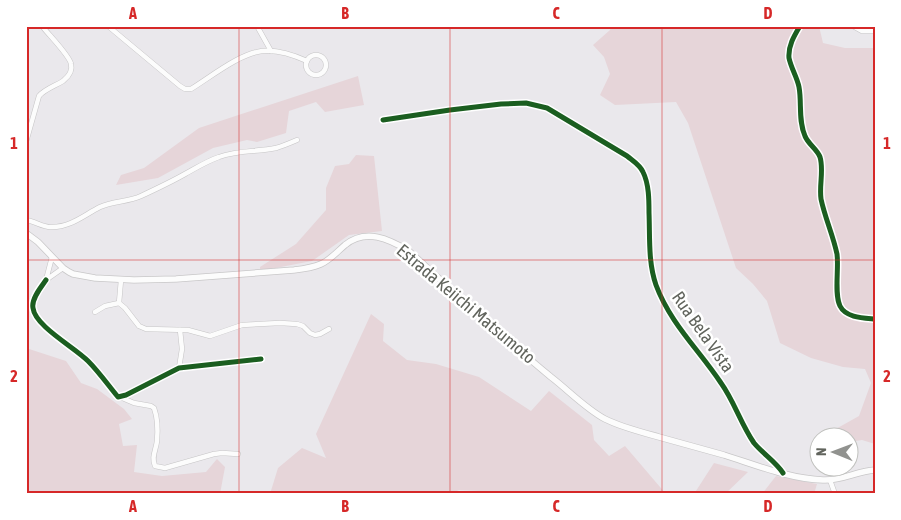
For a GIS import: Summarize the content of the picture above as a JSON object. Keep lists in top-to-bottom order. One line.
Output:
{"streets":{"main road":["Estrada Keiichi Matsumoto"],"street":["Rua Bela Vista"]},"crossings":[["Estrada Keiichi Matsumoto","Rua Bela Vista"]],"north":"left","grid":{"columns":["A","B","C","D"],"rows":["1","2"]}}
